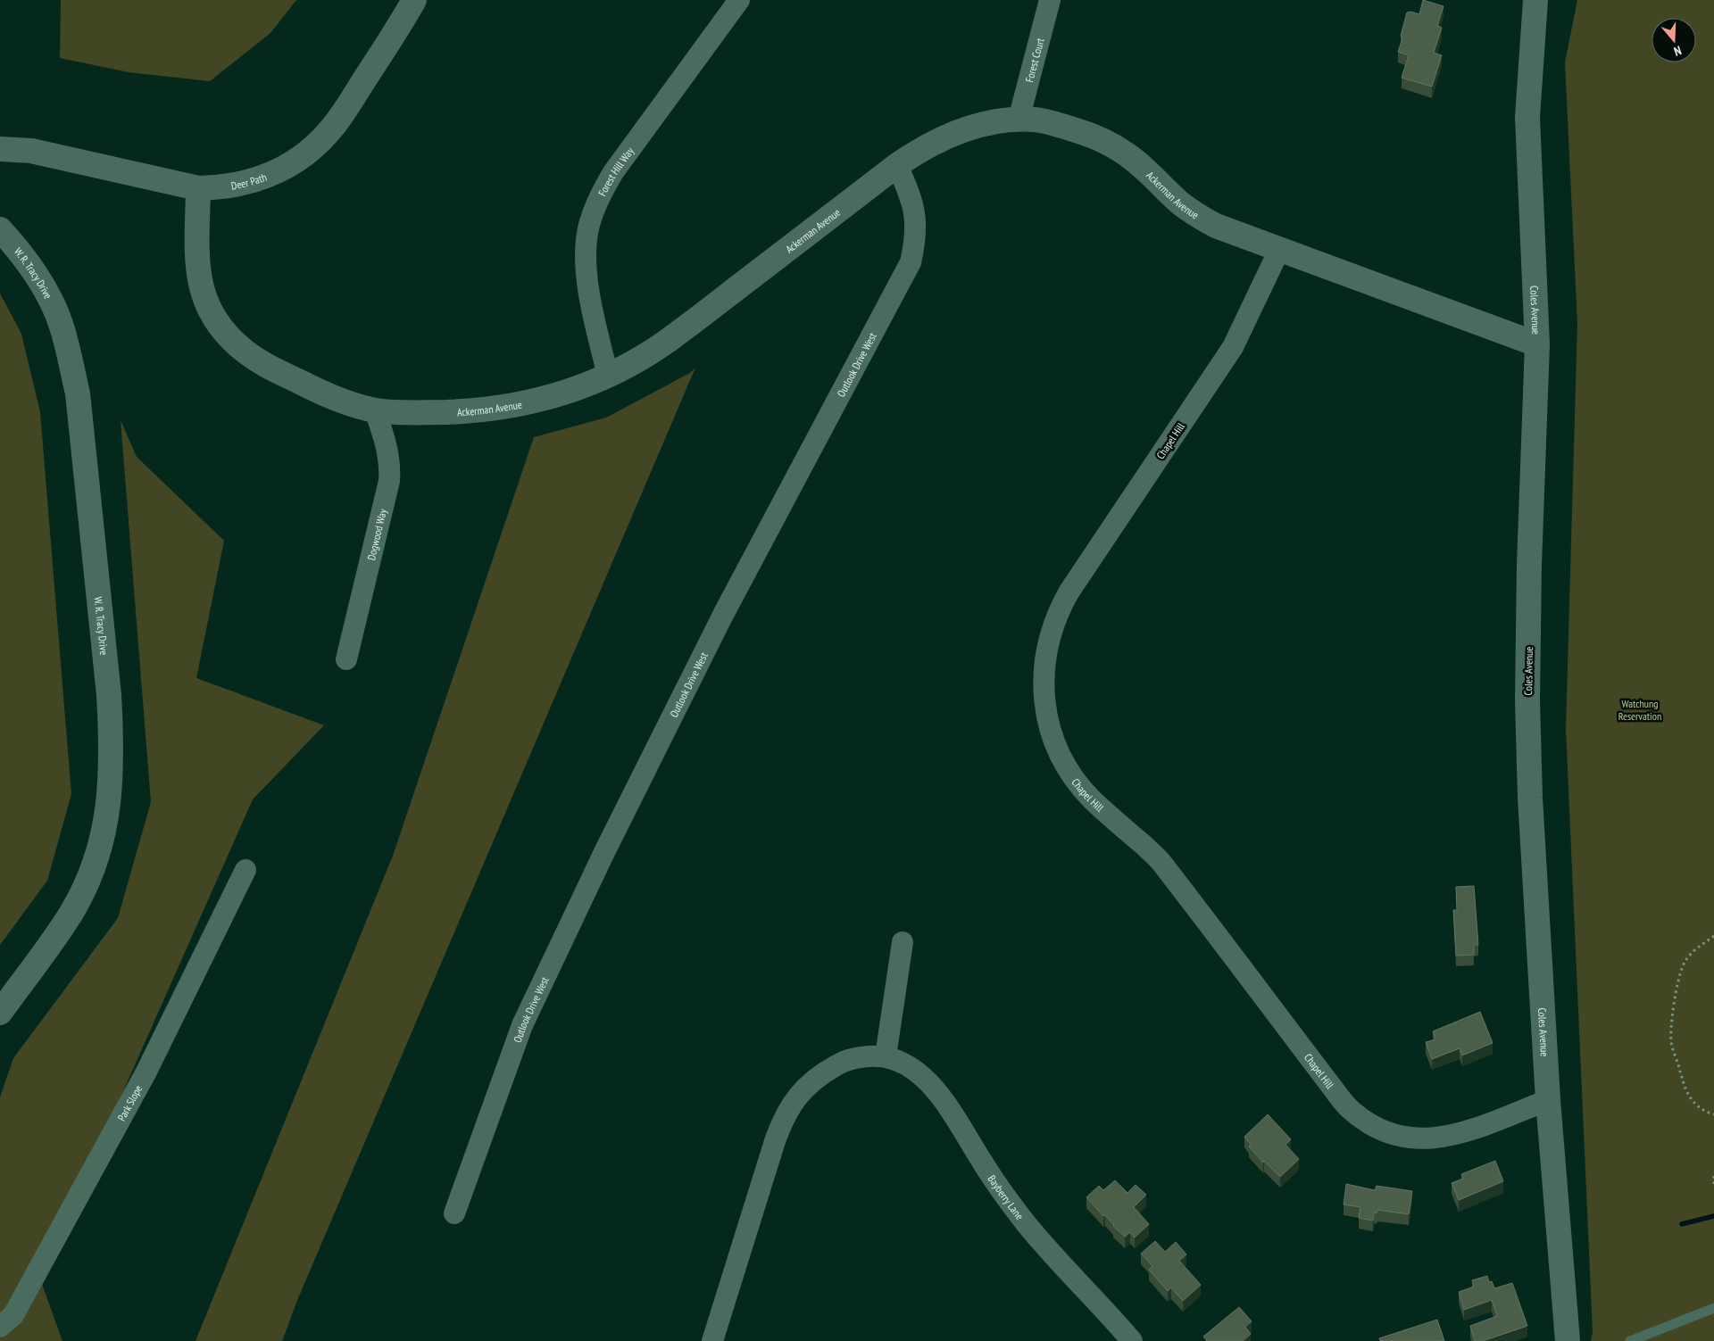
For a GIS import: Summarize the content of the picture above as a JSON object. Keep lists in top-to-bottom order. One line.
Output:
{"streets":{"street":["Forest Court","Forest Hill Way","Deer Path","Ackerman Avenue","W. R. Tracy Drive","Coles Avenue","Outlook Drive West","Chapel Hill","Dogwood Way","Park Slope","Bayberry Lane"]},"crossings":[["Forest Court","Ackerman Avenue"],["Forest Hill Way","Ackerman Avenue"],["Deer Path","Ackerman Avenue"],["Ackerman Avenue","Coles Avenue"],["Ackerman Avenue","Outlook Drive West"],["Ackerman Avenue","Chapel Hill"],["Ackerman Avenue","Dogwood Way"],["Coles Avenue","Chapel Hill"]],"parks":["Watchung Reservation"],"north":"bottom"}
